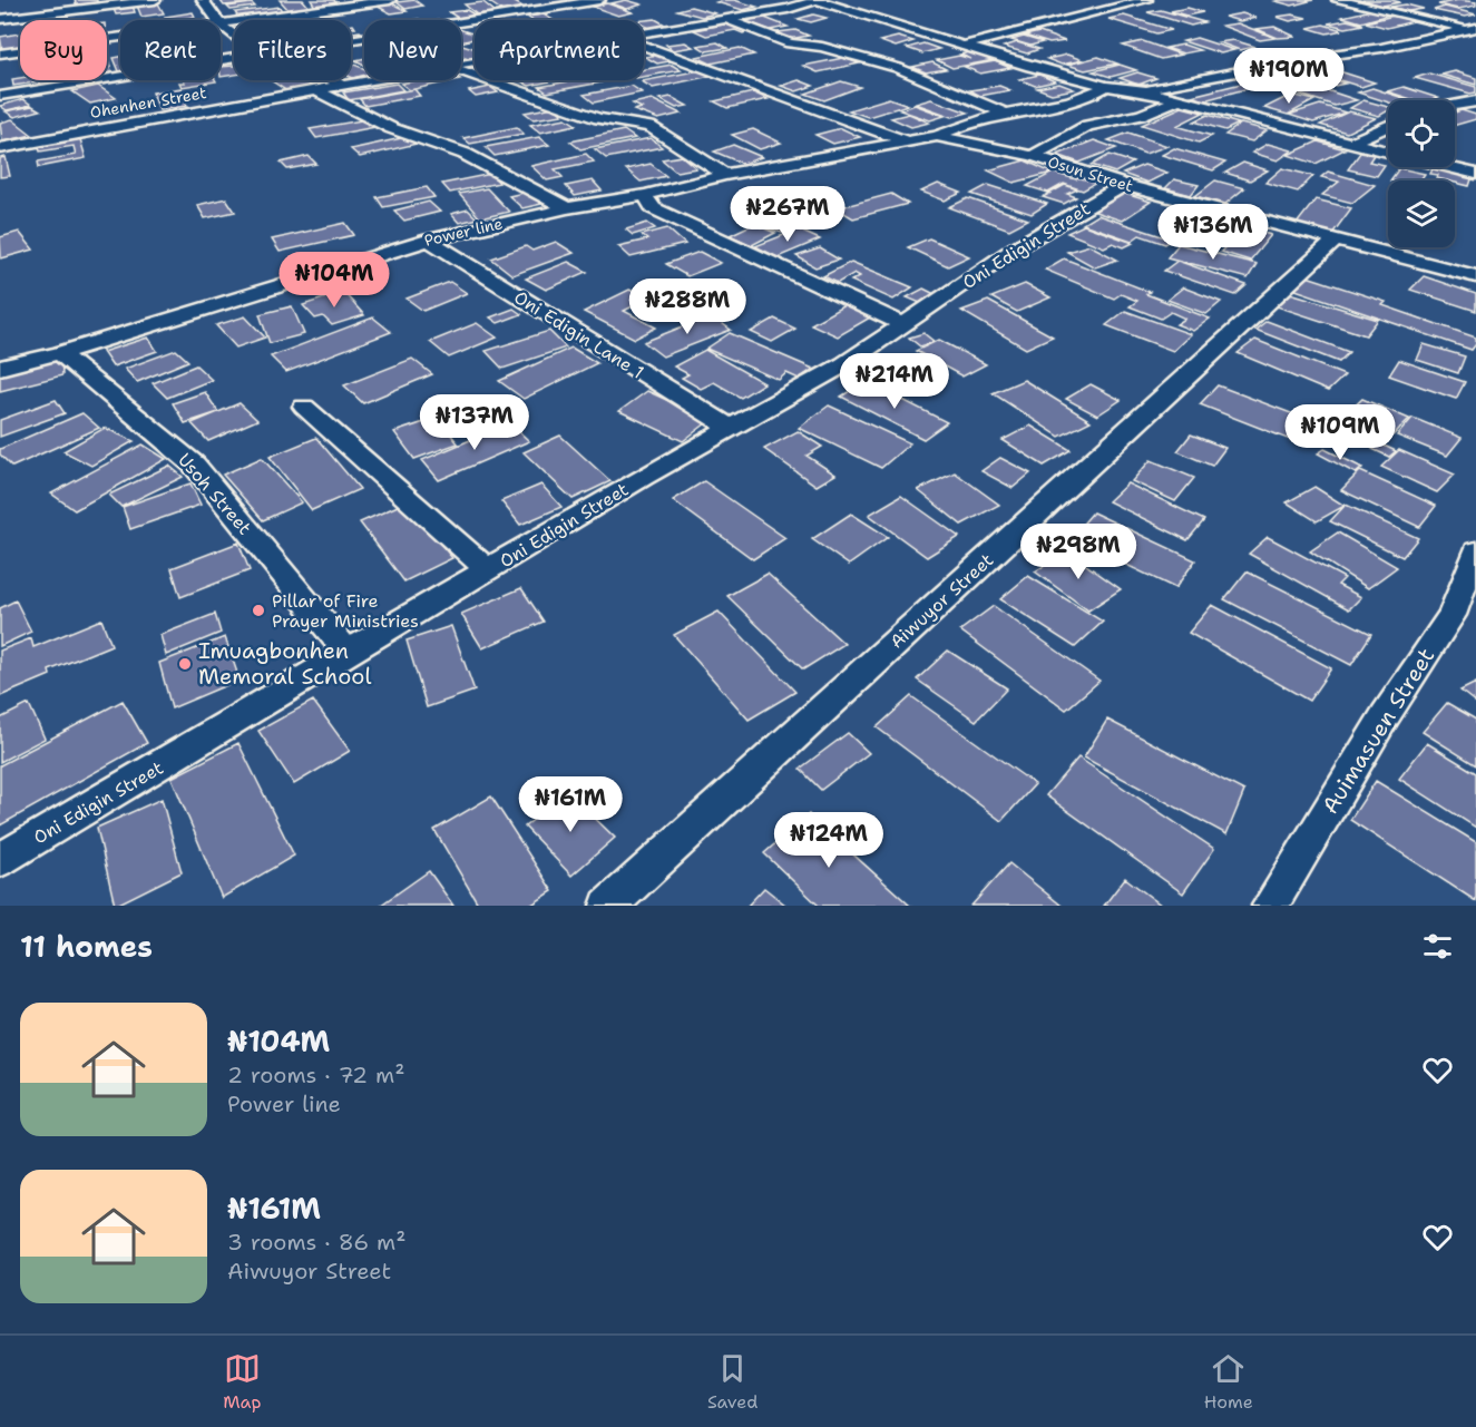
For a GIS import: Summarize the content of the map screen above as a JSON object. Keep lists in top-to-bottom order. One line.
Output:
{"streets":{"street":["Ohenhen Street","Osun Street","Power line","Oni Edigin Street","Oni Edigin Lane 1","Usoh Street","Aiwuyor Street","Auimasuen Street"]},"crossings":[["Osun Street","Power line"],["Osun Street","Oni Edigin Street"],["Osun Street","Aiwuyor Street"],["Power line","Oni Edigin Lane 1"],["Power line","Usoh Street"],["Oni Edigin Street","Oni Edigin Lane 1"],["Oni Edigin Street","Usoh Street"]],"places":["Pillar of Fire Prayer Ministries","Imuagbonhen Memoral School"],"page":{"chip":["Buy","Rent","Filters","New","Apartment"],"price":["₦190M","₦267M","₦136M","₦104M","₦288M","₦214M","₦137M","₦109M","₦298M","₦161M","₦124M"],"heading":"11 homes","list":[{"name":"₦104M","note":"2 rooms · 72 m² · Power line"},{"name":"₦161M","note":"3 rooms · 86 m² · Aiwuyor Street"}],"tabs":["Map","Saved","Home"]}}
